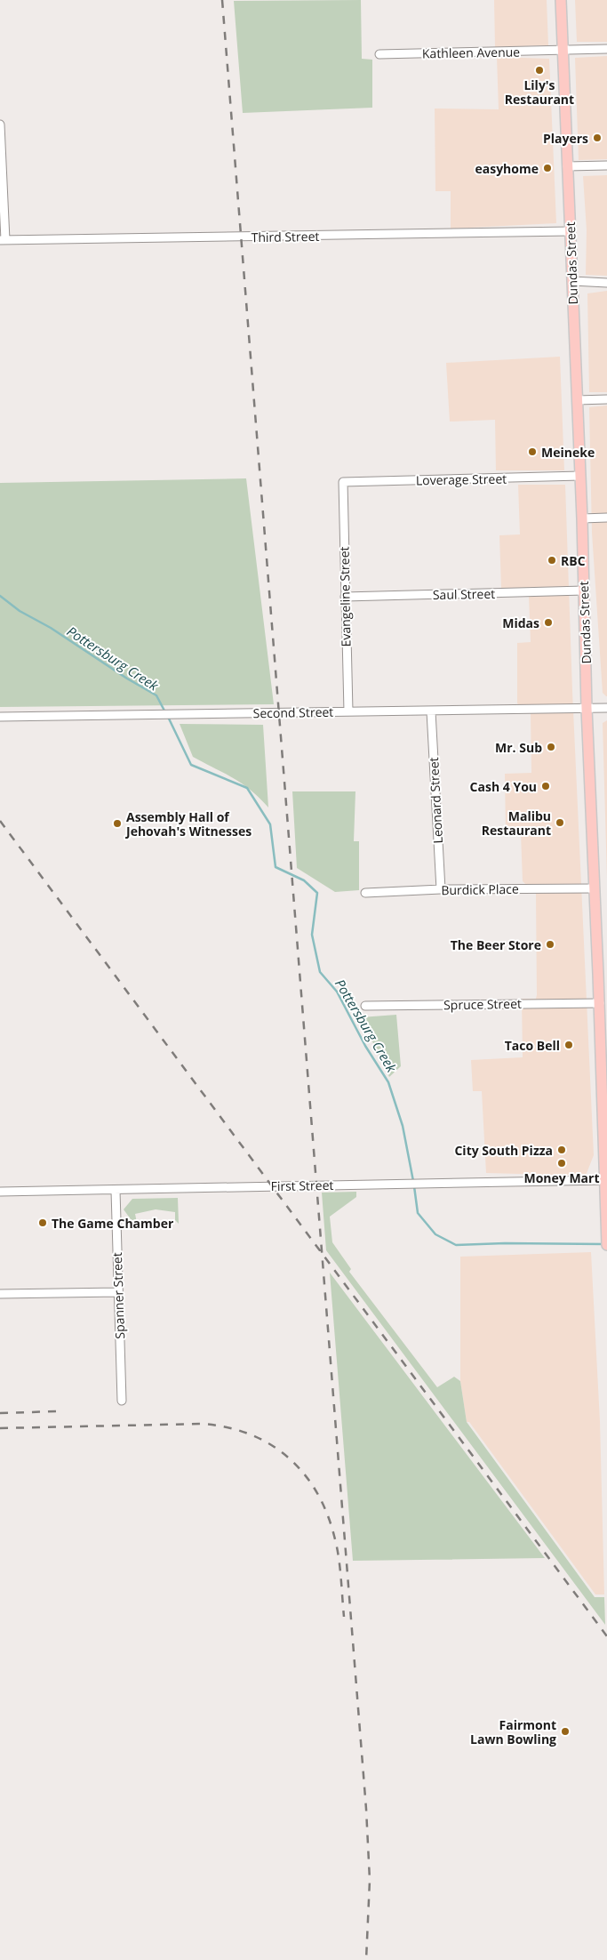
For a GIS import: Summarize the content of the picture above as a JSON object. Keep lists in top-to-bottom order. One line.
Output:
{"streets":{"main road":["Dundas Street"],"street":["Kathleen Avenue","Third Street","Loverage Street","Saul Street","Evangeline Street","Second Street","Leonard Street","Burdick Place","Spruce Street","First Street","Spanner Street"]},"crossings":[["Kathleen Avenue","Dundas Street"],["Third Street","Dundas Street"],["Dundas Street","Loverage Street"],["Dundas Street","Saul Street"],["Dundas Street","Second Street"],["Dundas Street","Burdick Place"],["Dundas Street","Spruce Street"],["Dundas Street","First Street"],["Loverage Street","Evangeline Street"],["Saul Street","Evangeline Street"],["Evangeline Street","Second Street"],["Second Street","Leonard Street"],["Leonard Street","Burdick Place"],["First Street","Spanner Street"]],"water":["Pottersburg Creek"],"places":["Lily's Restaurant","Players","easyhome","Meineke","RBC","Midas","Mr. Sub","Cash 4 You","Malibu Restaurant","Assembly Hall of Jehovah's Witnesses","The Beer Store","Taco Bell","City South Pizza","Money Mart","The Game Chamber","Fairmont Lawn Bowling"]}
